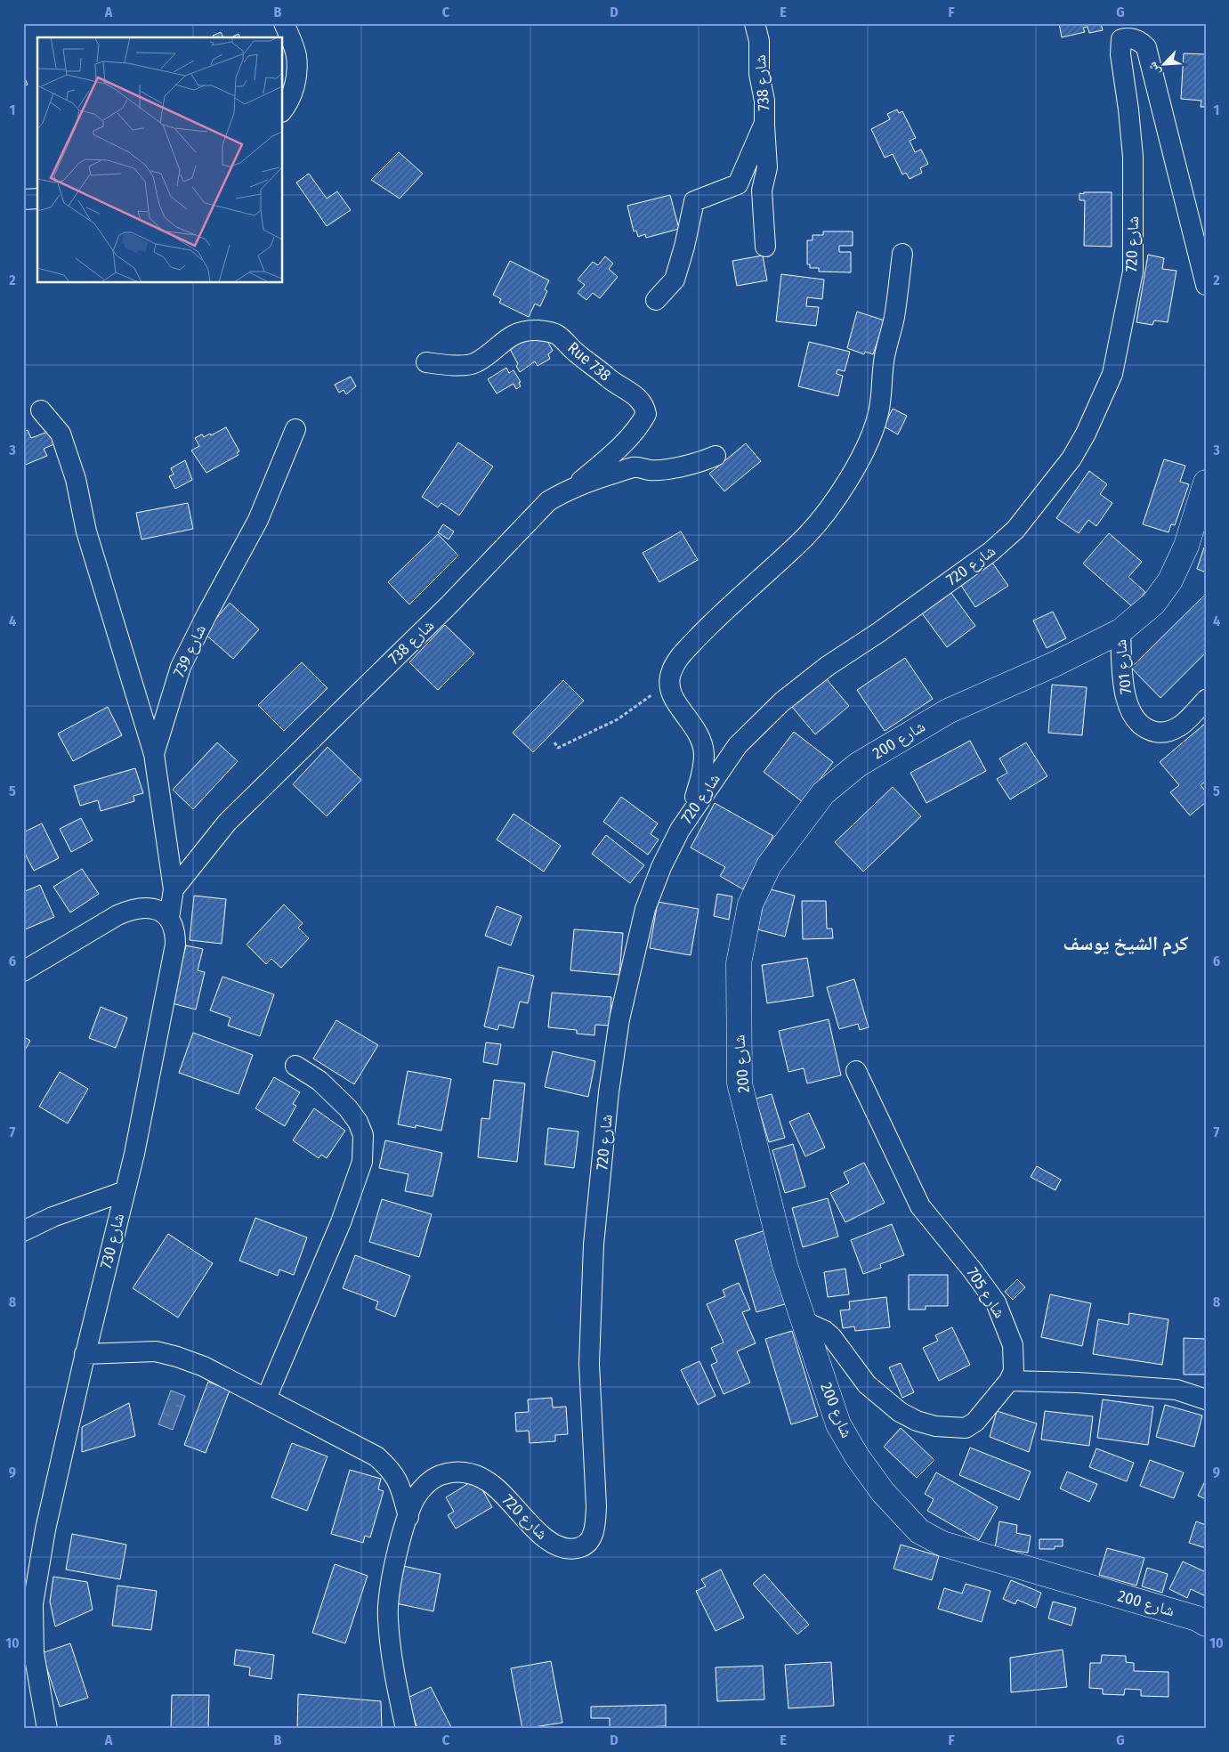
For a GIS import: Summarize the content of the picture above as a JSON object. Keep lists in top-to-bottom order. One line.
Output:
{"streets":{"main road":["شارع 200"],"street":["شارع 738","شارع 720","Rue 738","شارع 739","شارع 701","شارع 730","شارع 705"]},"crossings":[["شارع 738","Rue 738"],["شارع 738","شارع 739"],["شارع 738","شارع 730"],["شارع 701","شارع 200"],["شارع 200","شارع 705"]],"districts":["كرم الشيخ يوسف"],"north":"bottom left","grid":{"columns":["A","B","C","D","E","F","G"],"rows":["1","2","3","4","5","6","7","8","9","10"]}}
